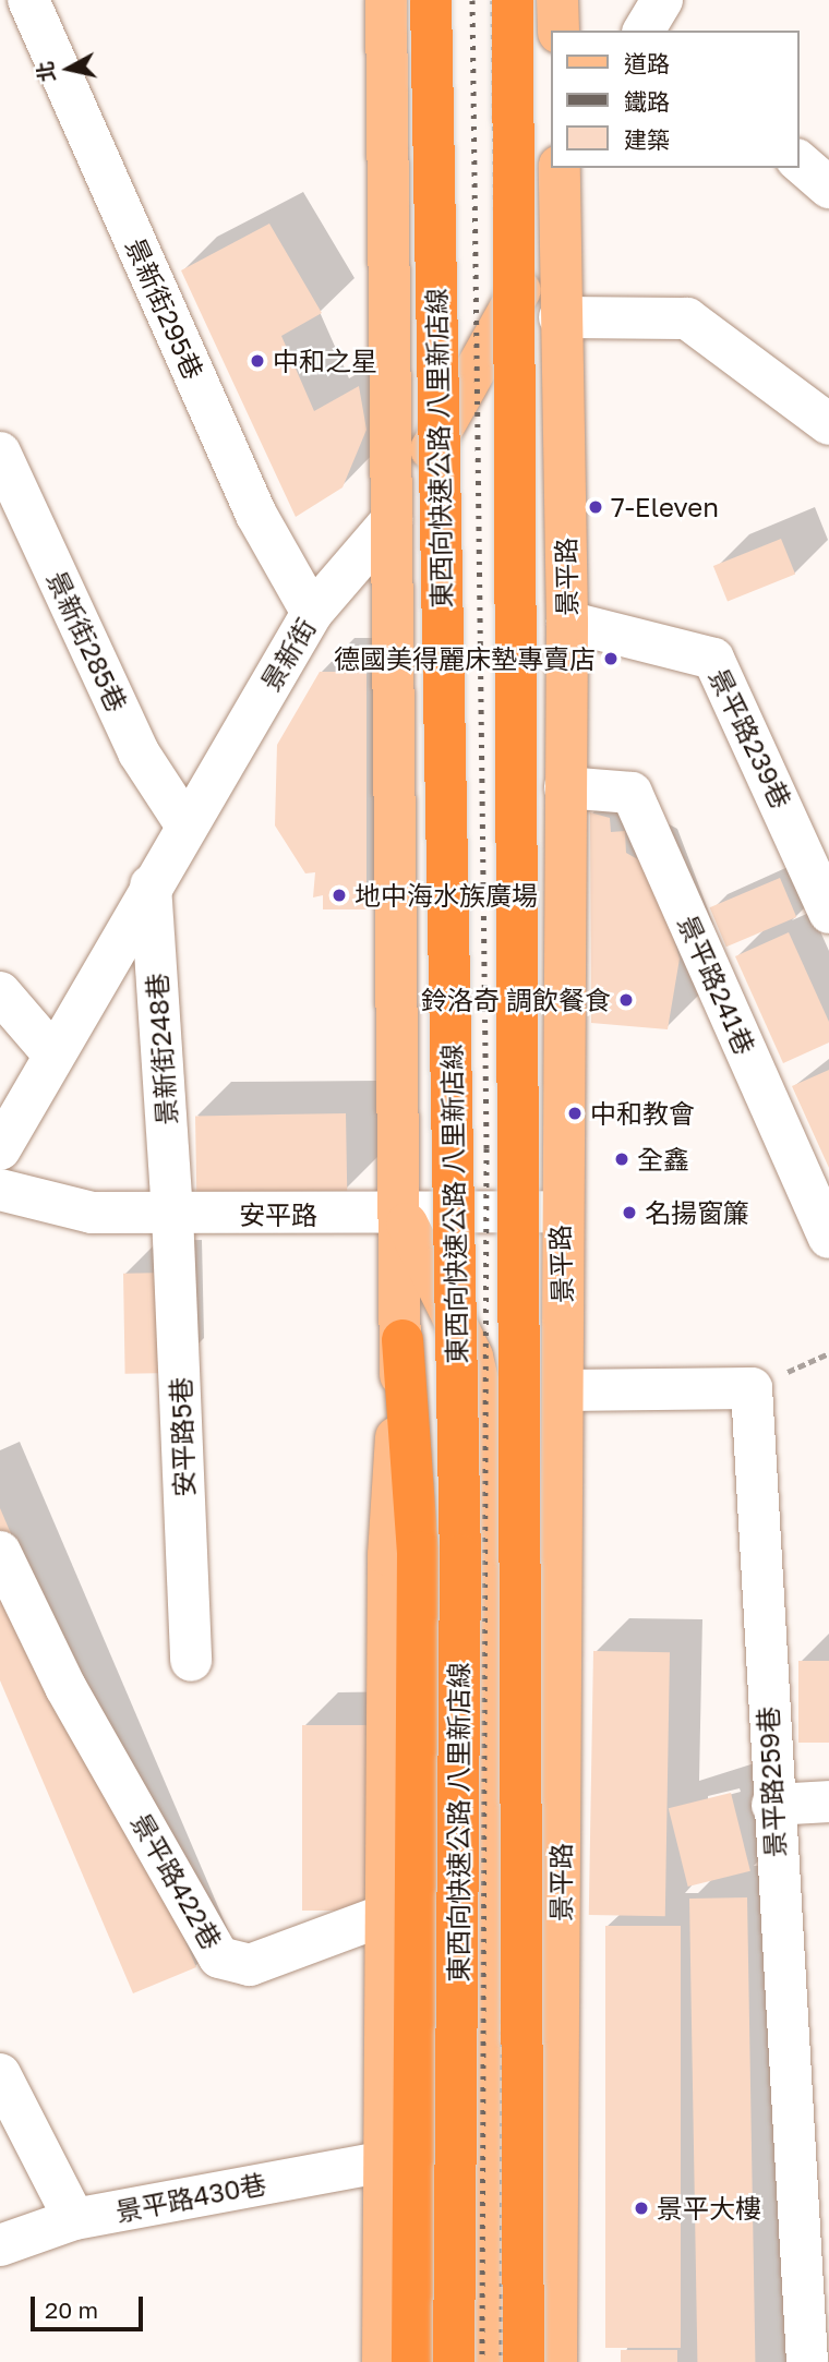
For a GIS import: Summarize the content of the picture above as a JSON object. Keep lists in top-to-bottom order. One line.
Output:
{"streets":{"highway":["東西向快速公路 八里新店線"],"main road":["景平路","景新街"],"street":["景新街295巷","景新街285巷","景平路239巷","景平路241巷","景新街248巷","安平路","安平路5巷","景平路259巷","景平路422巷","景平路430巷"]},"crossings":[["景新街295巷","景新街"],["景平路","景新街"],["景平路","景平路239巷"],["景平路","景平路241巷"],["景平路","安平路"],["景平路","景平路259巷"],["景新街285巷","景新街"],["景新街","景新街248巷"],["景新街248巷","安平路"],["景新街248巷","安平路5巷"],["安平路","安平路5巷"]],"places":["中和之星","7-Eleven","德國美得麗床墊專賣店","地中海水族廣場","鈴洛奇 調飲餐食","中和教會","全鑫","名揚窗簾","景平大樓"],"legend":["道路","鐵路","建築"],"scale_bar":"20 m","north":"left"}
